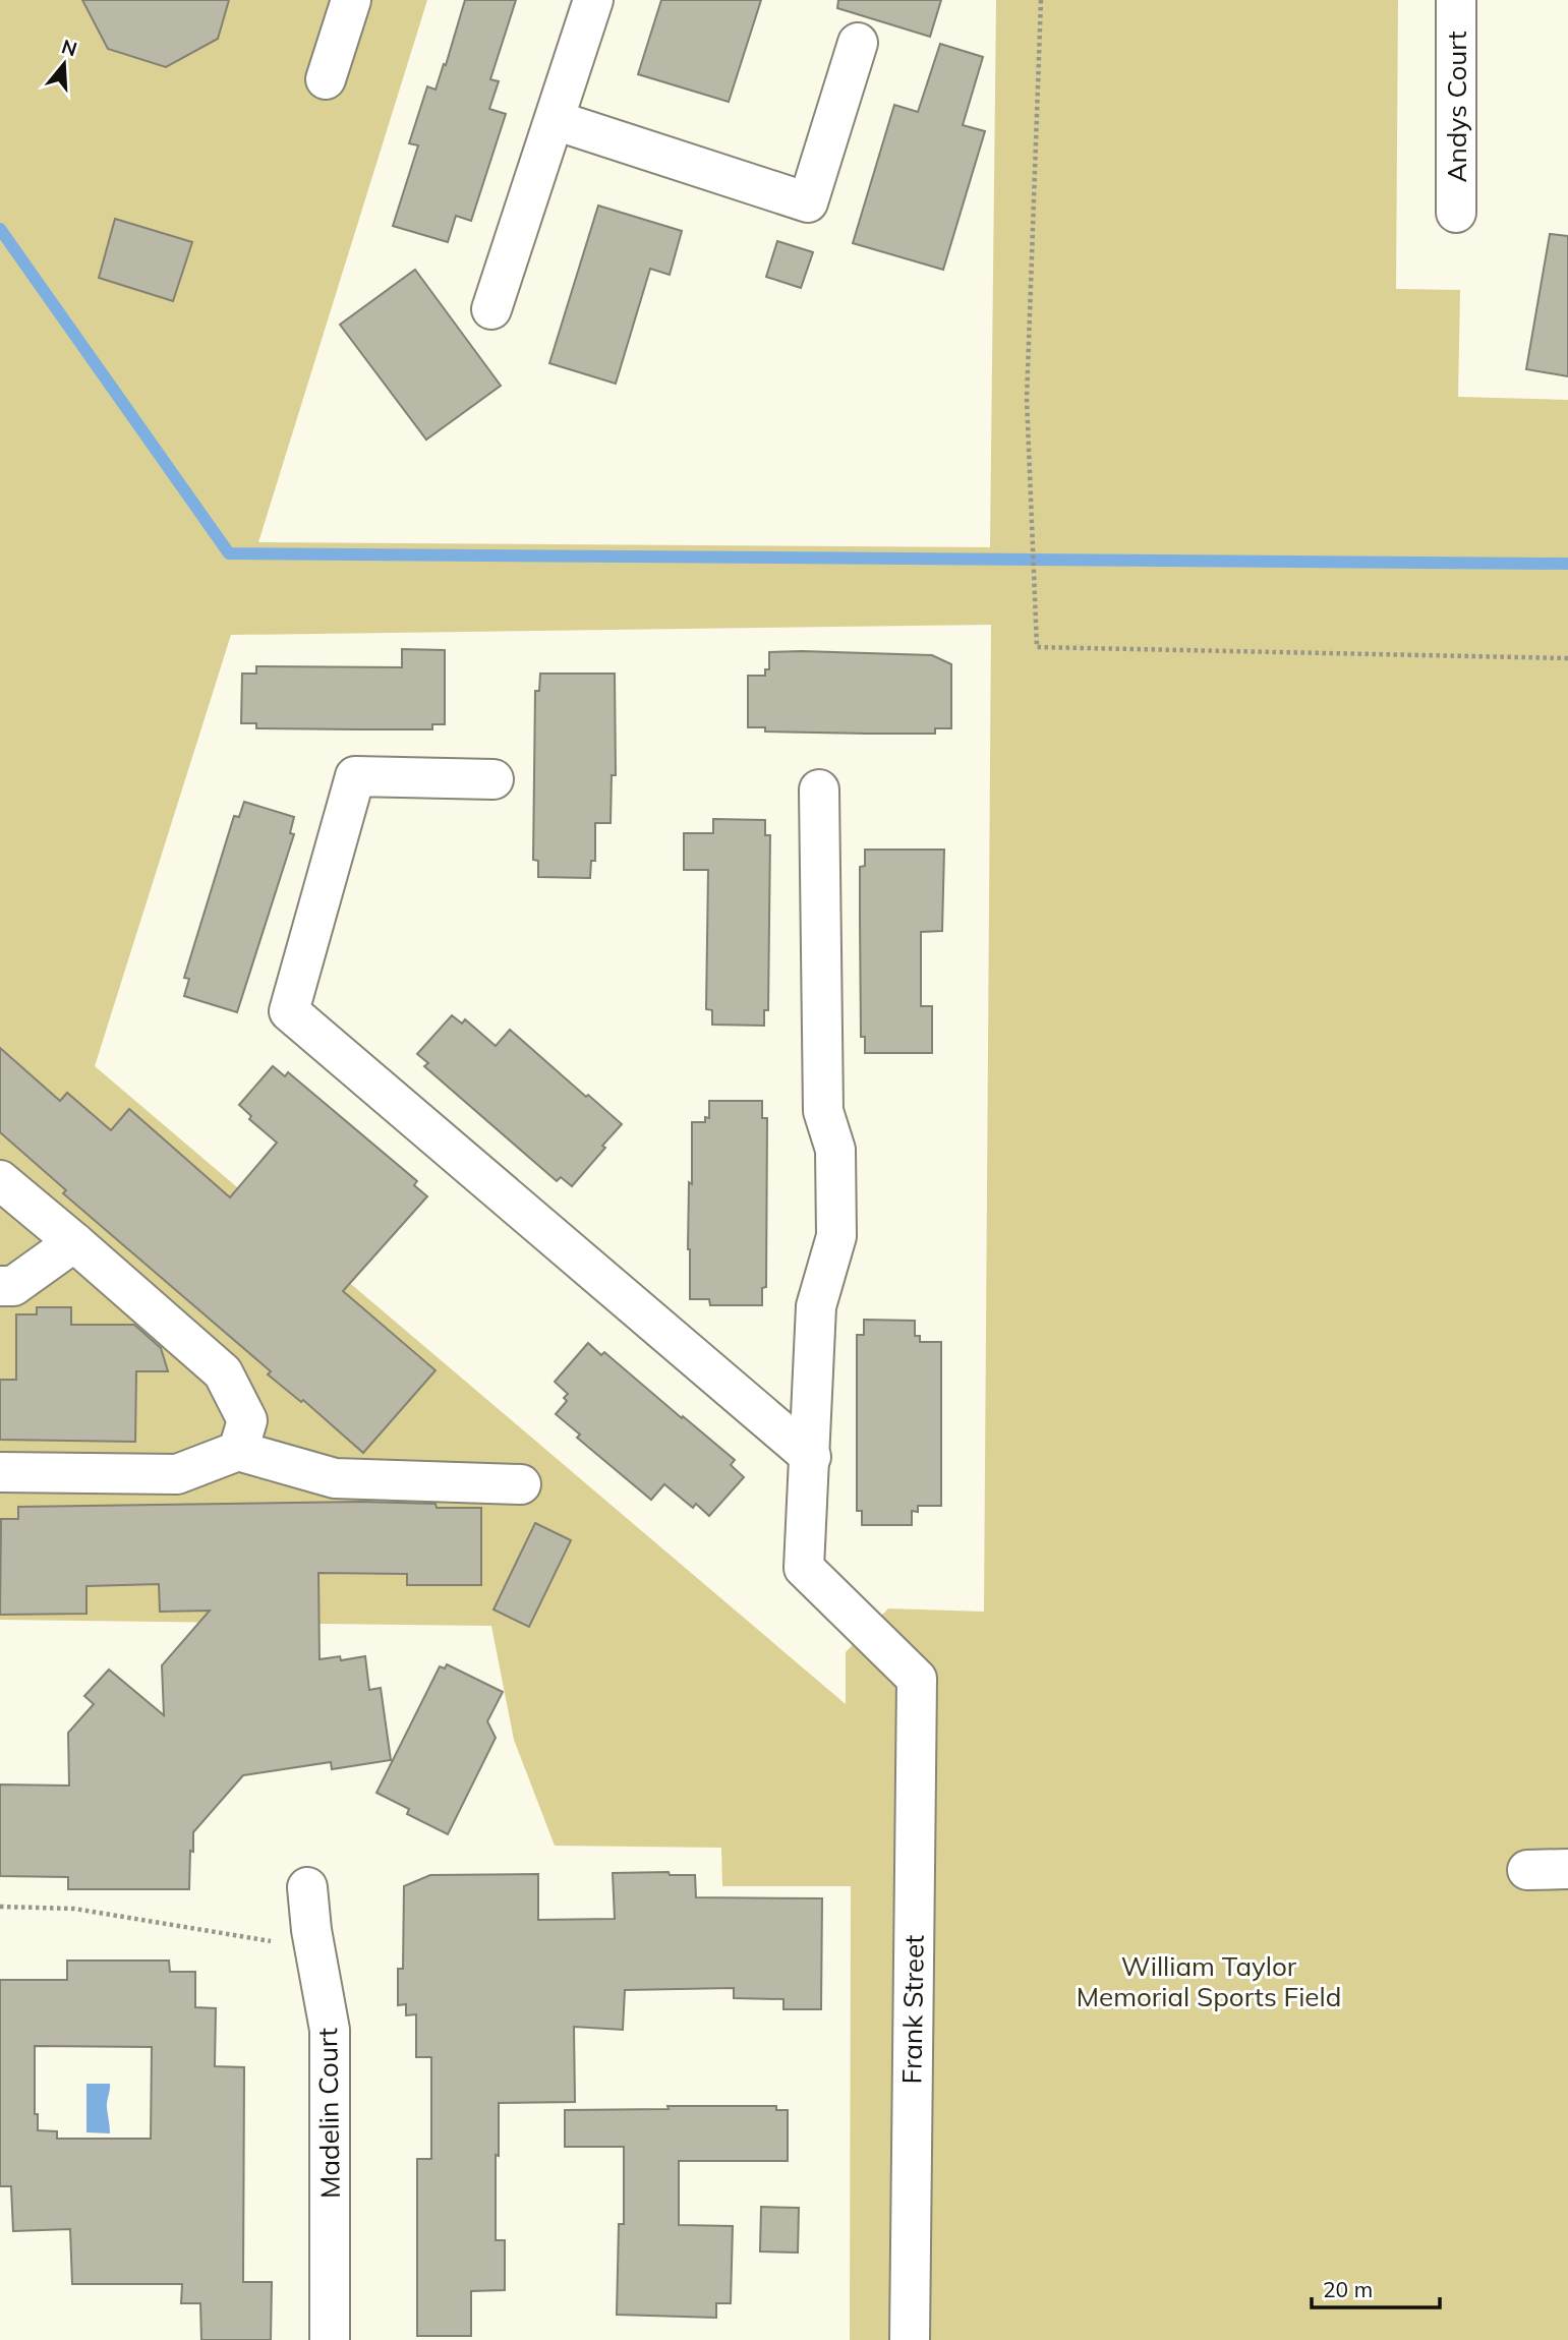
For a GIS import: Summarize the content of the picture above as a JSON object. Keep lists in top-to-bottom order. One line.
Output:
{"streets":{"street":["Andys Court","Frank Street","Madelin Court"]},"parks":["William Taylor Memorial Sports Field"],"scale_bar":"20 m","north":"top"}
